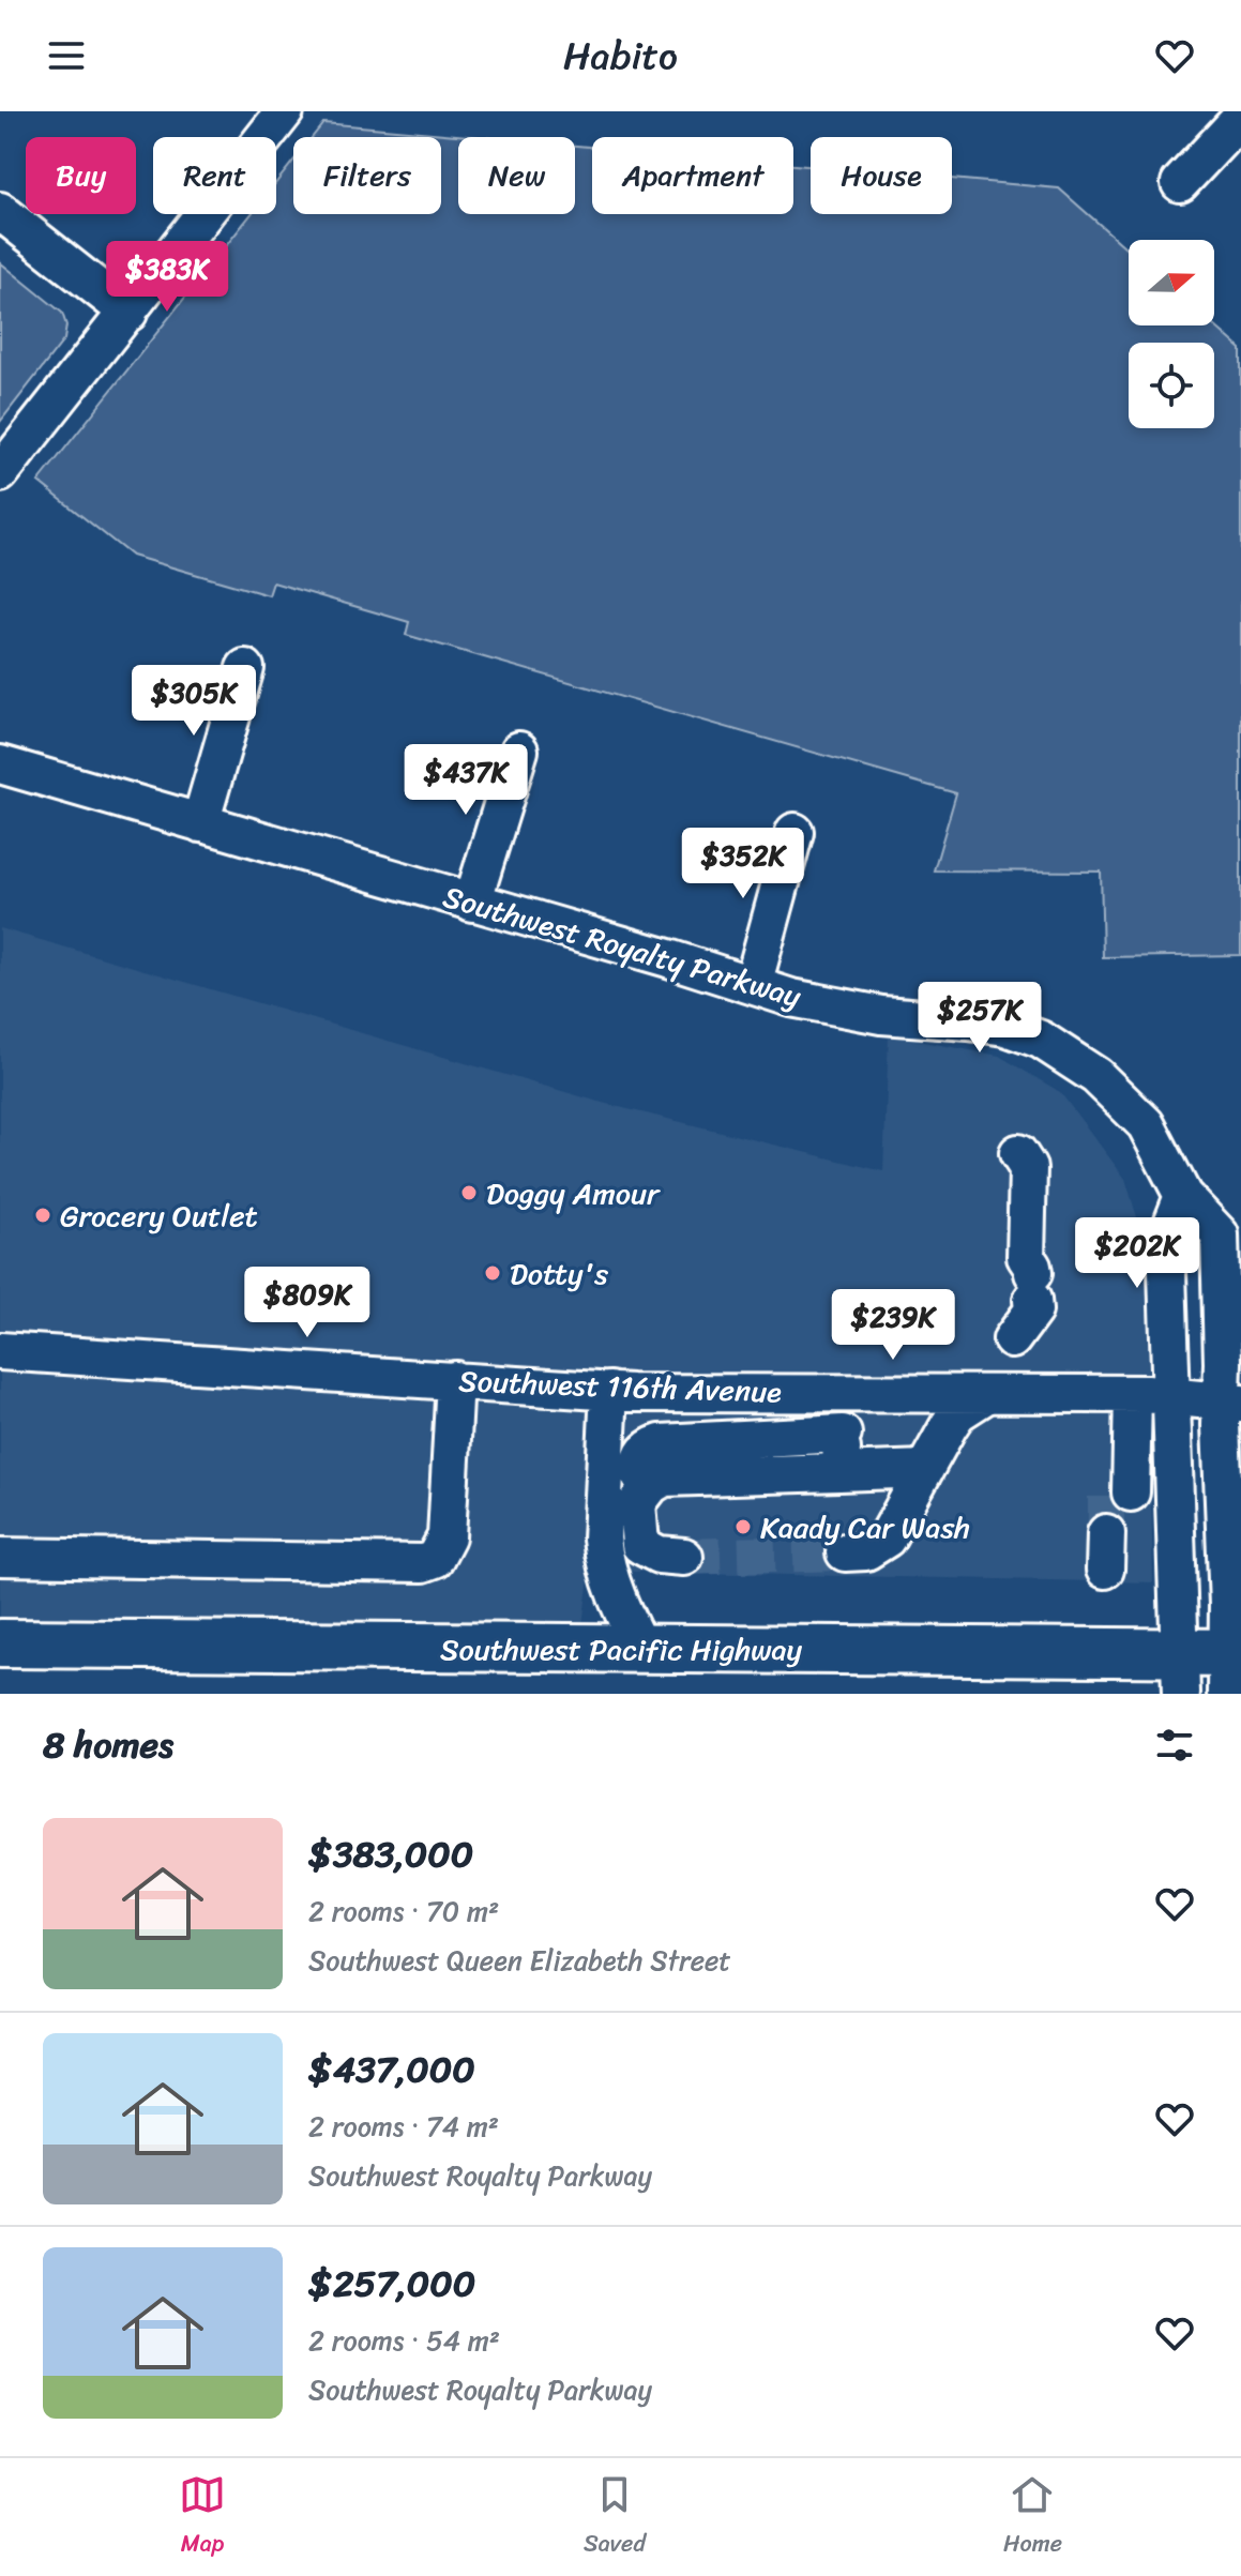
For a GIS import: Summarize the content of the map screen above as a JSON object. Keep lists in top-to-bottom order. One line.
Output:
{"streets":{"highway":["Southwest Pacific Highway"],"street":["Southwest Royalty Parkway","Southwest 116th Avenue"]},"crossings":[["Southwest Royalty Parkway","Southwest 116th Avenue"],["Southwest Royalty Parkway","Southwest Pacific Highway"]],"places":["Doggy Amour","Grocery Outlet","Dotty's","Kaady Car Wash"],"north":"right","page":{"header":"Habito","chip":["Buy","Rent","Filters","New","Apartment","House"],"price":["$383K","$305K","$437K","$352K","$257K","$202K","$809K","$239K"],"heading":"8 homes","list":[{"name":"$383,000","note":"2 rooms · 70 m² · Southwest Queen Elizabeth Street"},{"name":"$437,000","note":"2 rooms · 74 m² · Southwest Royalty Parkway"},{"name":"$257,000","note":"2 rooms · 54 m² · Southwest Royalty Parkway"}],"tabs":["Map","Saved","Home"]}}
